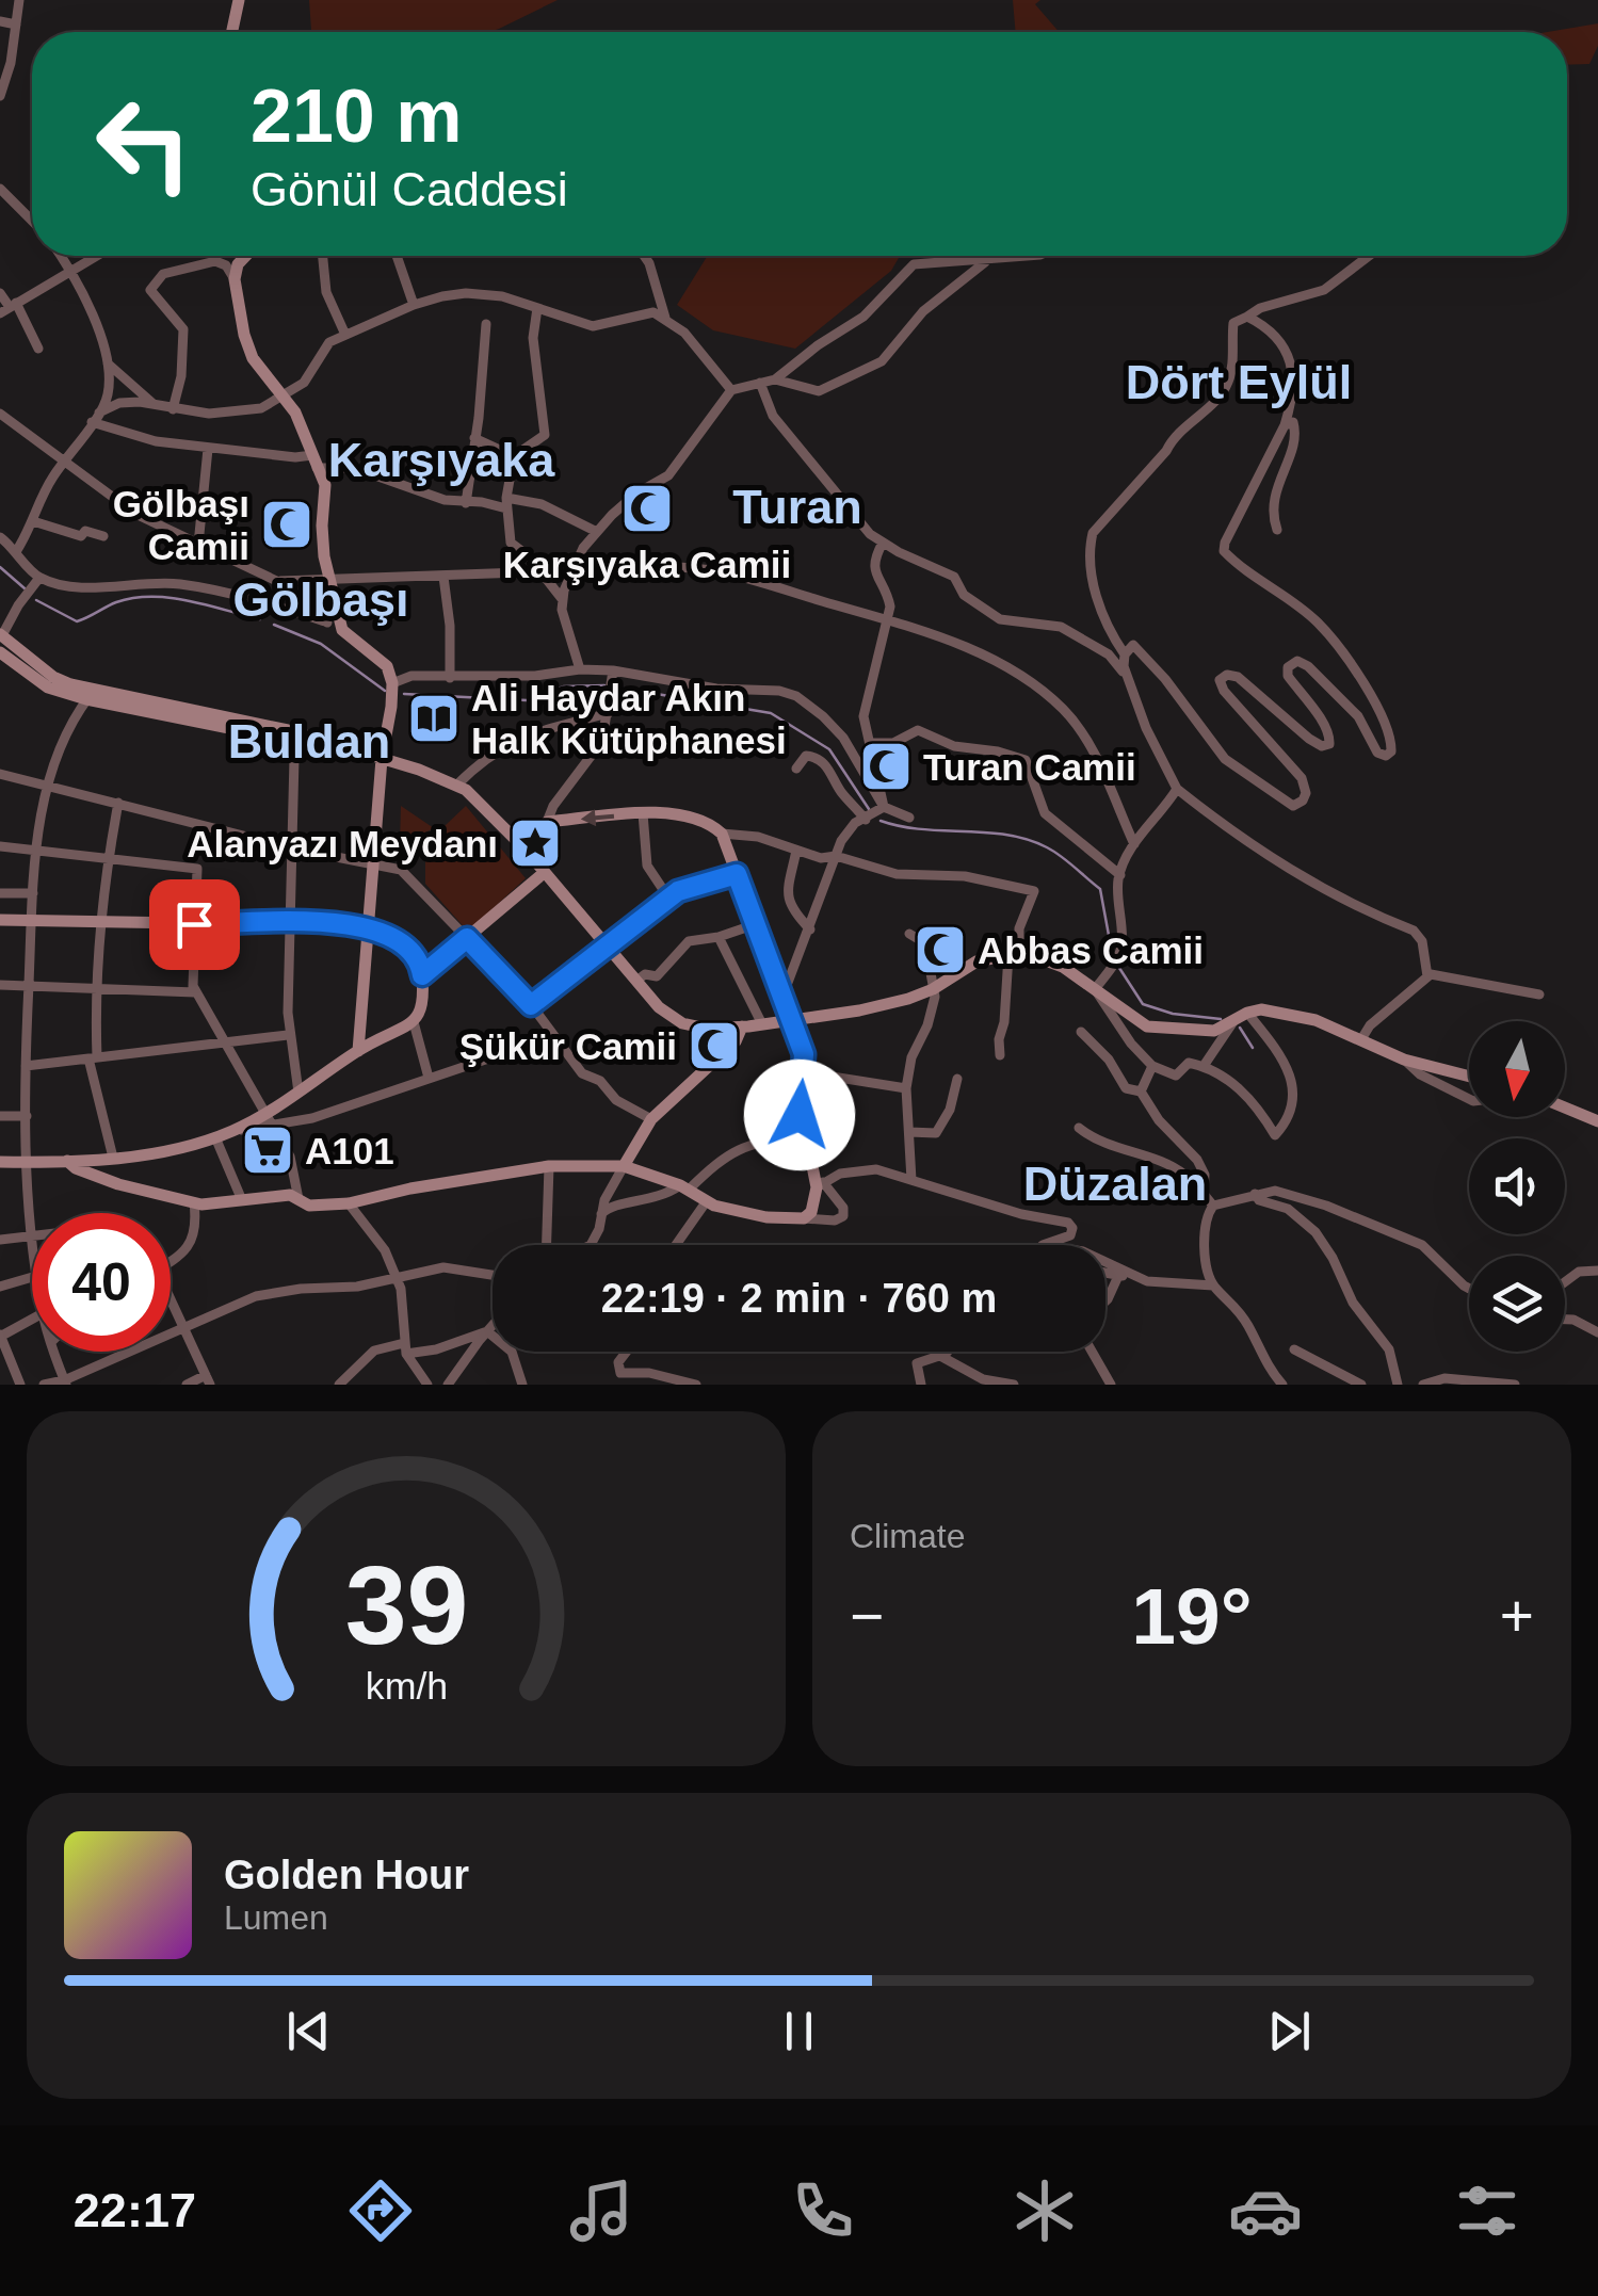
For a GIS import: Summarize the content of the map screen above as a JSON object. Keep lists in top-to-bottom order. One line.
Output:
{"districts":["Dört Eylül","Karşıyaka","Turan","Gölbaşı","Buldan","Düzalan"],"places":{"mosque":["Karşıyaka Camii","Gölbaşı Camii","Turan Camii","Abbas Camii","Şükür Camii"],"library":["Ali Haydar Akın Halk Kütüphanesi"],"place":["Alanyazı Meydanı"],"supermarket":["A101"]},"north":"bottom","page":{"turn":["210 m","Gönül Caddesi"],"limit":"40","trip":"22:19 · 2 min · 760 m","tile":"Climate","heat":["−","19°","+"],"song":["Golden Hour","Lumen"],"tabs":"22:17","gauge":["39","km/h"]}}
